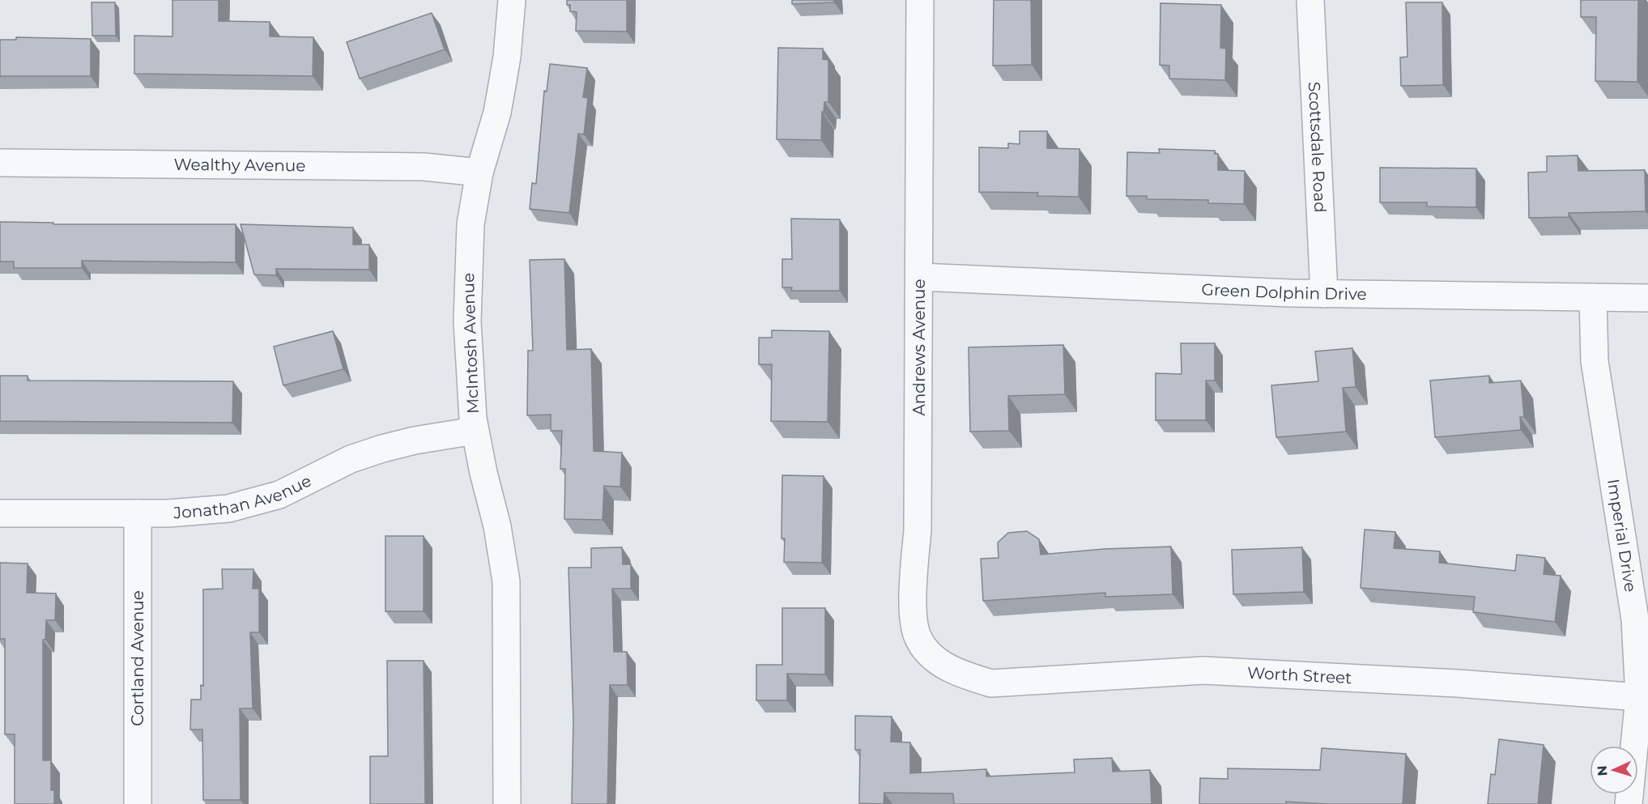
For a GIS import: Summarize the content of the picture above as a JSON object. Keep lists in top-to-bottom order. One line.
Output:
{"streets":{"street":["Scottsdale Road","Wealthy Avenue","Green Dolphin Drive","McIntosh Avenue","Andrews Avenue","Jonathan Avenue","Imperial Drive","Cortland Avenue","Worth Street"]},"crossings":[["Scottsdale Road","Green Dolphin Drive"],["Wealthy Avenue","McIntosh Avenue"],["Green Dolphin Drive","Andrews Avenue"],["Green Dolphin Drive","Imperial Drive"],["McIntosh Avenue","Jonathan Avenue"],["Andrews Avenue","Worth Street"],["Jonathan Avenue","Cortland Avenue"],["Imperial Drive","Worth Street"]],"north":"left"}
